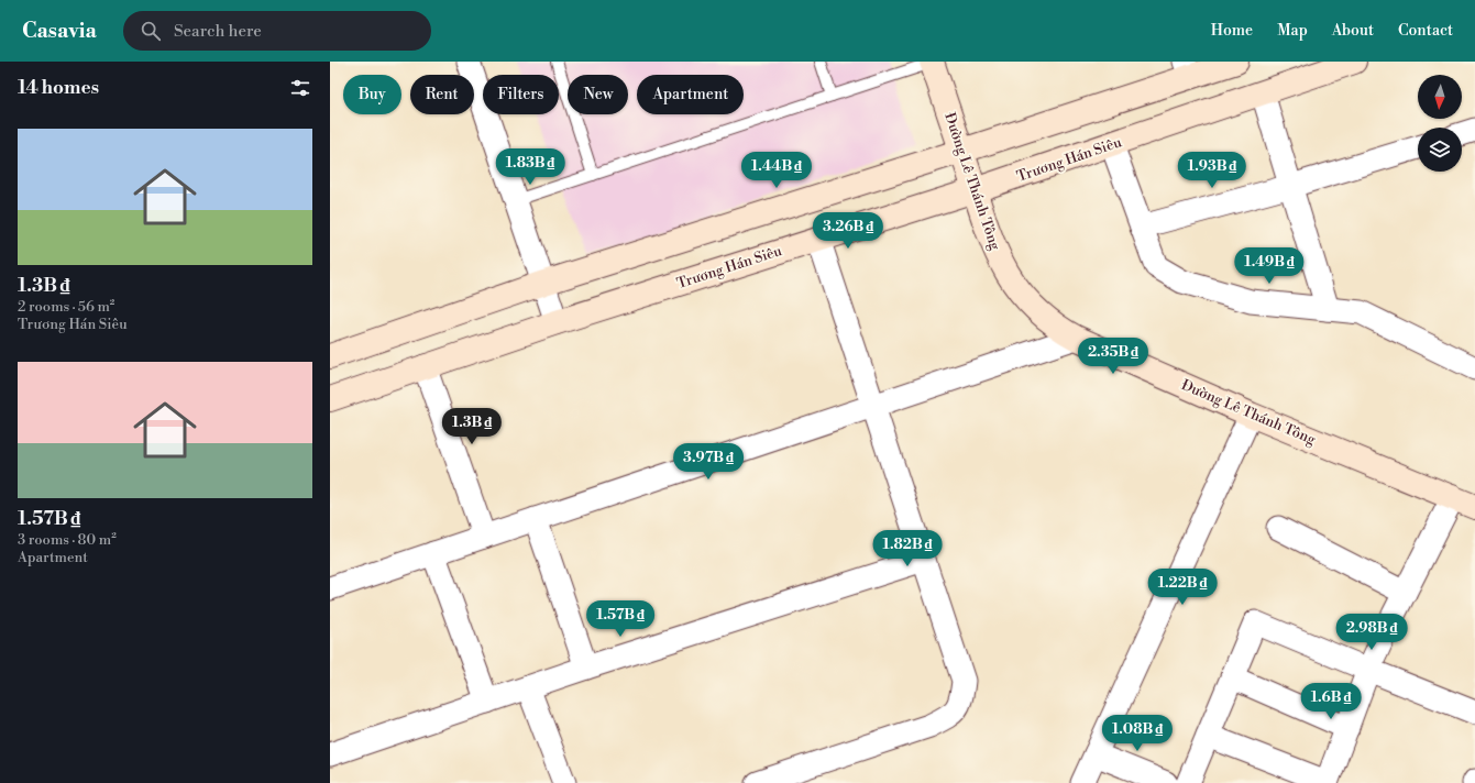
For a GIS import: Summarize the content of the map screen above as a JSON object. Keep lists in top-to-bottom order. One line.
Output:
{"streets":{"main road":["Trương Hán Siêu","Đường Lê Thánh Tông"]},"crossings":[["Trương Hán Siêu","Đường Lê Thánh Tông"]],"north":"bottom","page":{"header":"Casavia","search":"Search here","nav":["Home","Map","About","Contact"],"heading":"14 homes","chip":["Buy","Rent","Filters","New","Apartment"],"list":[{"name":"1.3B ₫","note":"2 rooms · 56 m² · Trương Hán Siêu"},{"name":"1.57B ₫","note":"3 rooms · 80 m² · Apartment"}],"price":["1.83B ₫","1.44B ₫","1.93B ₫","3.26B ₫","1.49B ₫","2.35B ₫","1.3B ₫","3.97B ₫","1.82B ₫","1.22B ₫","1.57B ₫","2.98B ₫","1.6B ₫","1.08B ₫"]}}
